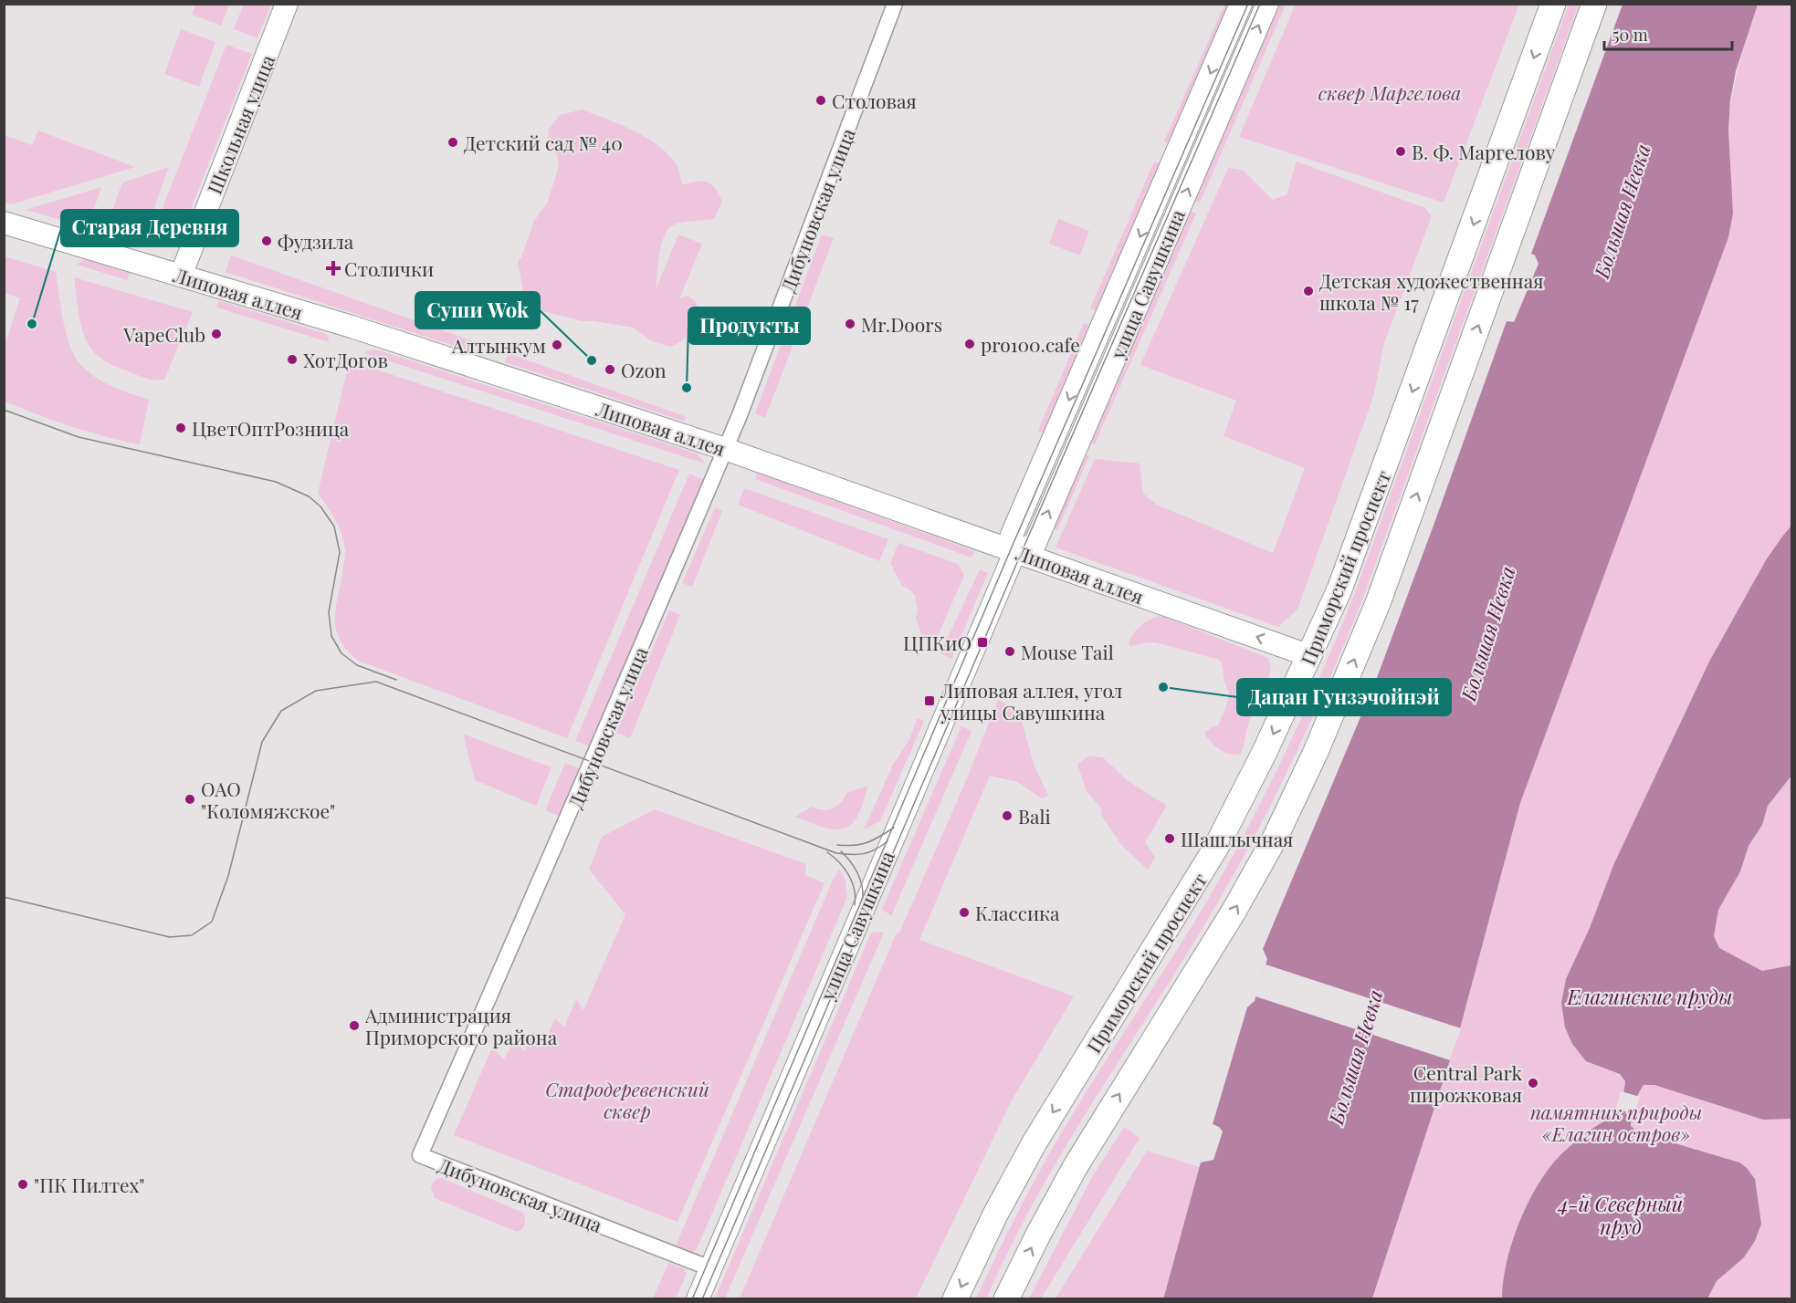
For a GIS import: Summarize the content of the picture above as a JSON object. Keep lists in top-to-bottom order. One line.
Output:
{"streets":{"main road":["Школьная улица","улица Савушкина","Липовая аллея","Приморский проспект"],"street":["Дибуновская улица"]},"crossings":[["Школьная улица","Липовая аллея"],["Дибуновская улица","улица Савушкина"],["Дибуновская улица","Липовая аллея"],["улица Савушкина","Липовая аллея"],["Липовая аллея","Приморский проспект"]],"water":["Большая Невка","Елагинские пруды","4-й Северный пруд"],"parks":["сквер Маргелова","Стародеревенский сквер","памятник природы «Елагин остров»"],"places":{"other":["Столовая","Детский сад № 40","В. Ф. Маргелову","Фудзила","Детская художественная школа № 17","Старая Деревня","Mr.Doors","VapeClub","pro100.cafe","Алтынкум","ХотДогов","Суши Wok","Ozon","Продукты","ЦветОптРозница","Mouse Tail","Дацан Гунзэчойнэй","ОАО \"Коломяжское\"","Bali","Шашлычная","Классика","Администрация Приморского района","Central Park пирожковая","\"ПК Пилтех\""],"health":["Столички"],"transit":["ЦПКиО","Липовая аллея, угол улицы Савушкина"]},"scale_bar":"50 m"}
